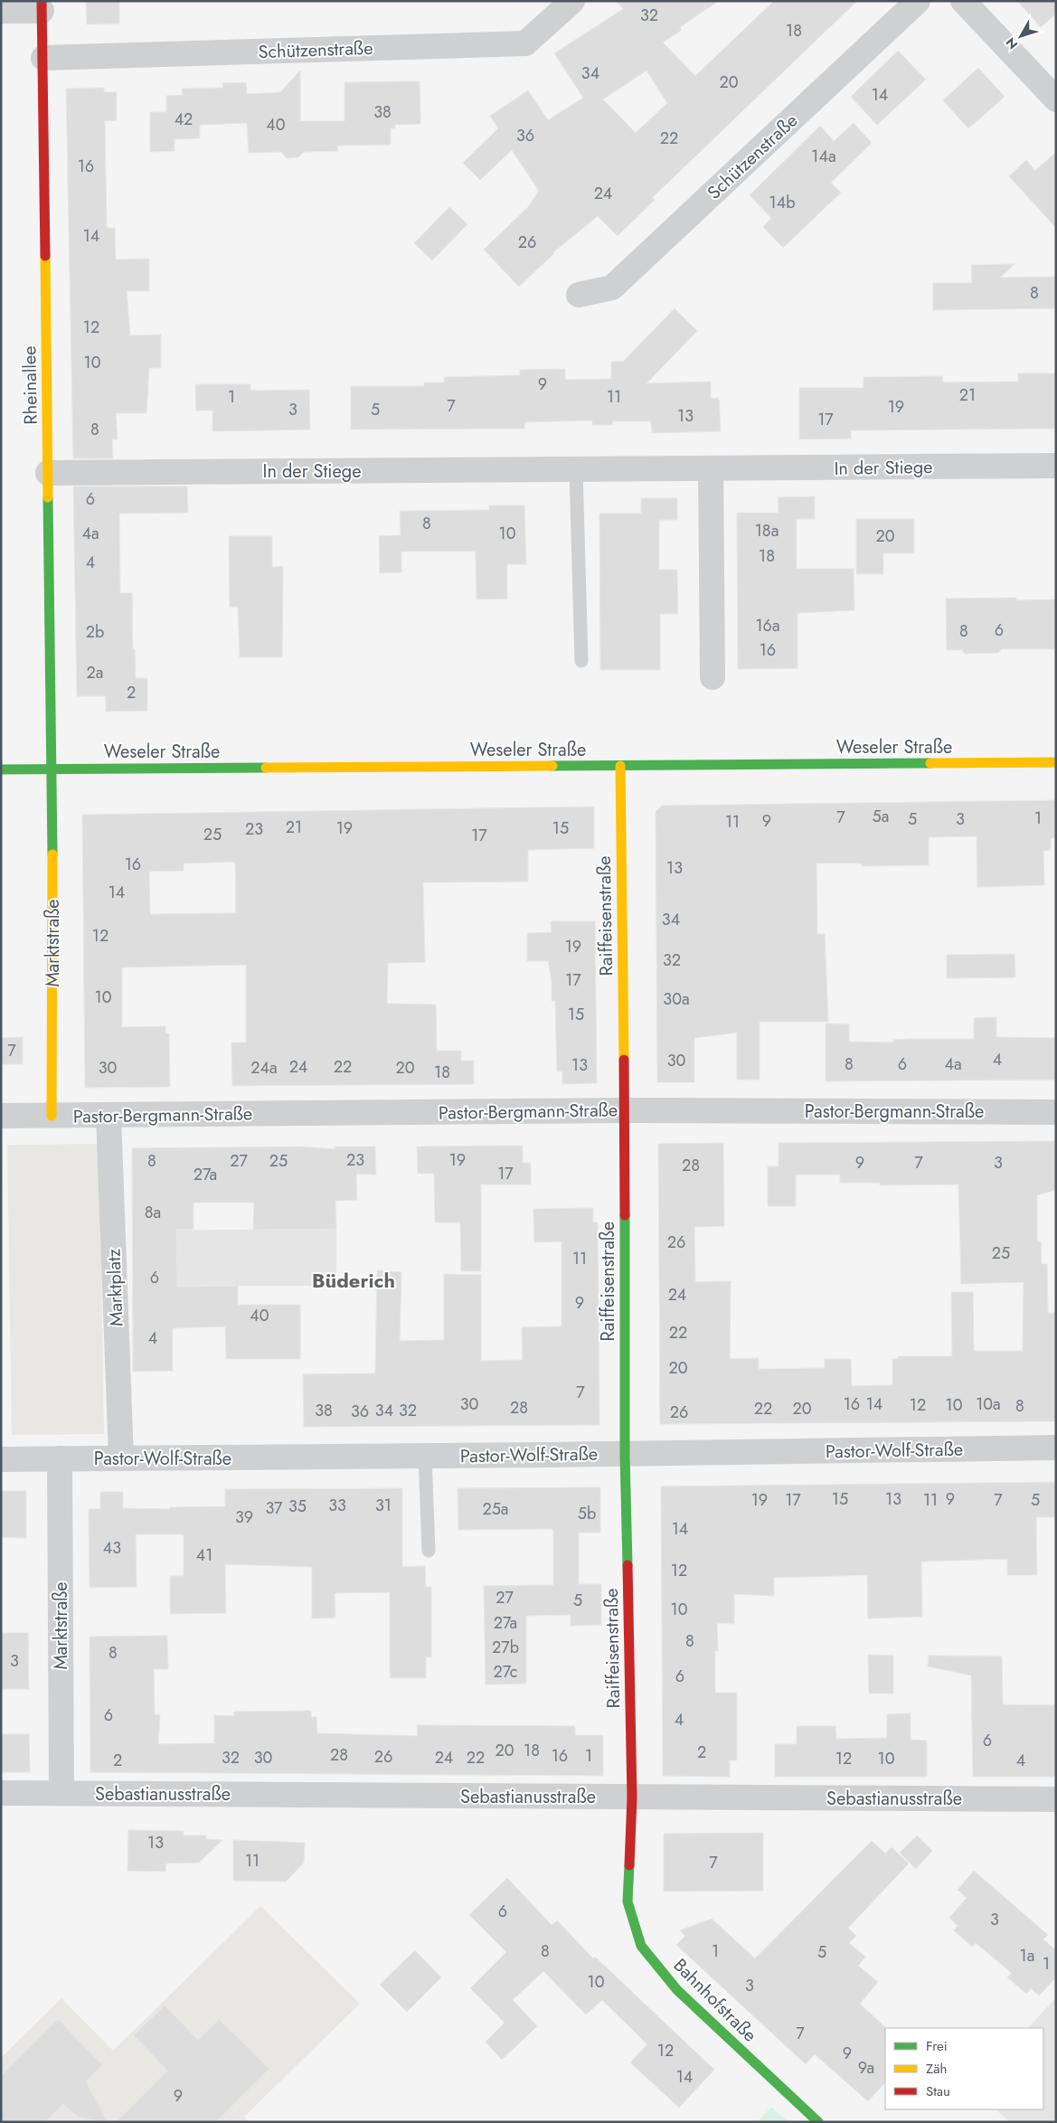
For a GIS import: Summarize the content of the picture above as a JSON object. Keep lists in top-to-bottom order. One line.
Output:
{"streets":{"street":["Schützenstraße","Rheinallee","In der Stiege","Weseler Straße","Raiffeisenstraße","Marktstraße","Pastor-Bergmann-Straße","Marktplatz","Pastor-Wolf-Straße","Sebastianusstraße","Bahnhofstraße"]},"crossings":[["Schützenstraße","Rheinallee"],["Rheinallee","In der Stiege"],["Rheinallee","Weseler Straße"],["Rheinallee","Marktstraße"],["Weseler Straße","Raiffeisenstraße"],["Weseler Straße","Marktstraße"],["Raiffeisenstraße","Pastor-Bergmann-Straße"],["Raiffeisenstraße","Pastor-Wolf-Straße"],["Raiffeisenstraße","Sebastianusstraße"],["Raiffeisenstraße","Bahnhofstraße"],["Marktstraße","Pastor-Bergmann-Straße"],["Marktstraße","Pastor-Wolf-Straße"],["Marktstraße","Sebastianusstraße"],["Pastor-Bergmann-Straße","Marktplatz"],["Marktplatz","Pastor-Wolf-Straße"],["Sebastianusstraße","Bahnhofstraße"]],"districts":["Büderich"],"house_numbers":["32","18","34","20","14","38","42","40","36","22","14a","16","24","14b","14","26","8","12","10","9","21","1","11","7","19","3","5","13","17","8","6","8","18a","4a","10","20","18","4","16a","6","8","2b","16","2a","2","5a","7","1","5","3","9","11","21","19","15","23","25","17","16","13","14","34","12","19","32","17","10","30a","15","7","4","30","8","6","4a","13","24","22","30","24a","20","18","23","19","8","27","25","9","7","3","28","17","27a","8a","26","25","11","6","24","9","40","22","4","20","7","30","16","14","10a","12","10","8","28","22","20","38","34","32","36","26","15","13","9","19","17","11","7","5","33","31","35","37","25a","5b","39","14","43","41","12","27","5","10","27a","8","27b","8","3","27c","6","6","4","6","20","18","2","28","16","1","26","32","30","24","22","12","10","2","4","13","11","7","6","3","8","1","5","1a","1","10","3","7","12","9","9a","14","9"],"legend":["Frei","Zäh","Stau"],"north":"bottom left"}
